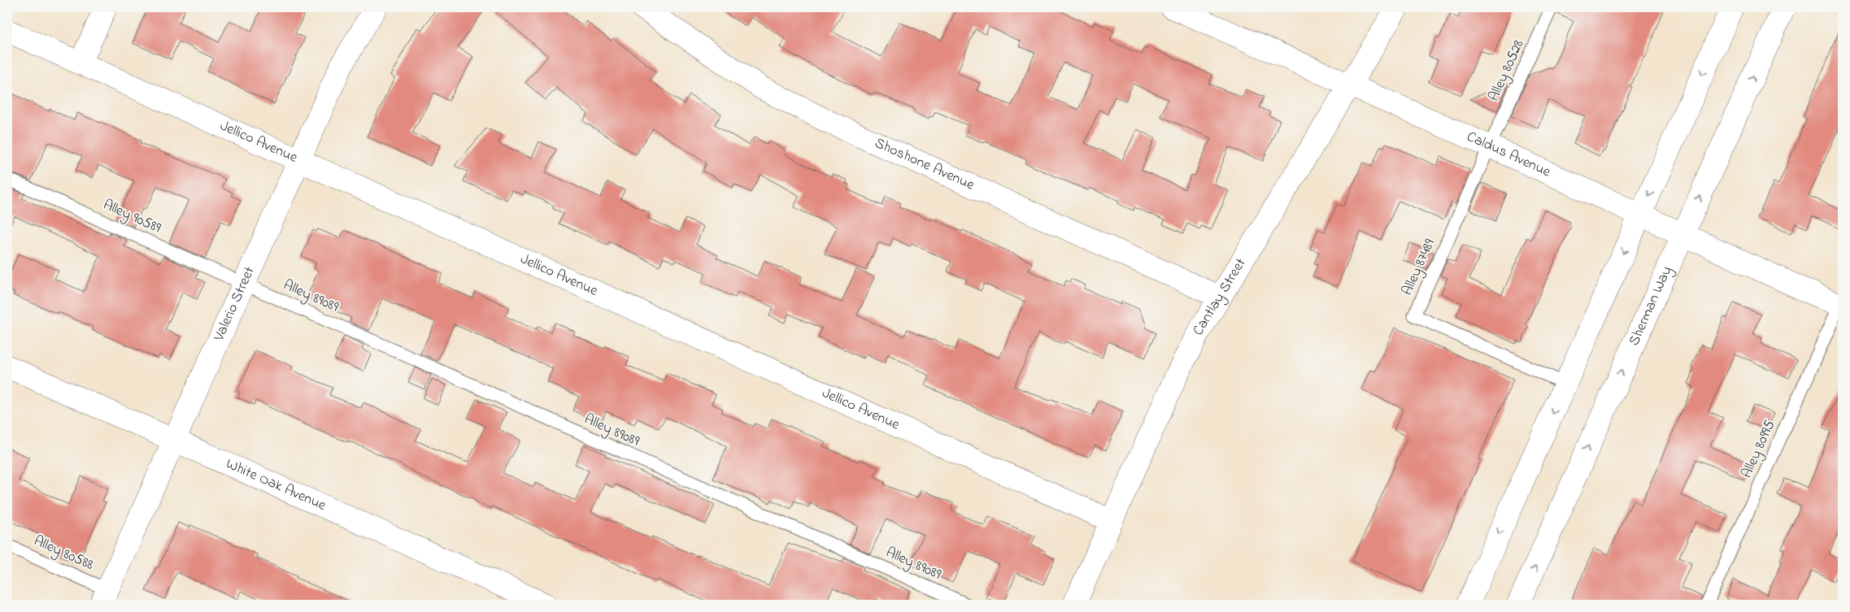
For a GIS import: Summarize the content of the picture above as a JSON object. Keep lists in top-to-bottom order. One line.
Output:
{"streets":{"street":["Jellico Avenue","Caldus Avenue","Shoshone Avenue","Cantlay Street","Valerio Street","Sherman Way","White Oak Avenue"],"lane":["Alley 80528","Alley 90589","Alley 87489","Alley 89089","Alley 80995","Alley 80588"]},"crossings":[["Alley 80528","Caldus Avenue"],["Alley 80528","Alley 87489"],["Jellico Avenue","Cantlay Street"],["Jellico Avenue","Valerio Street"],["Caldus Avenue","Alley 87489"],["Caldus Avenue","Cantlay Street"],["Caldus Avenue","Sherman Way"],["Caldus Avenue","Alley 80995"],["Shoshone Avenue","Cantlay Street"],["Alley 90589","Alley 89089"],["Alley 90589","Valerio Street"],["Alley 89089","Valerio Street"],["Valerio Street","White Oak Avenue"],["Valerio Street","Alley 80588"]]}
